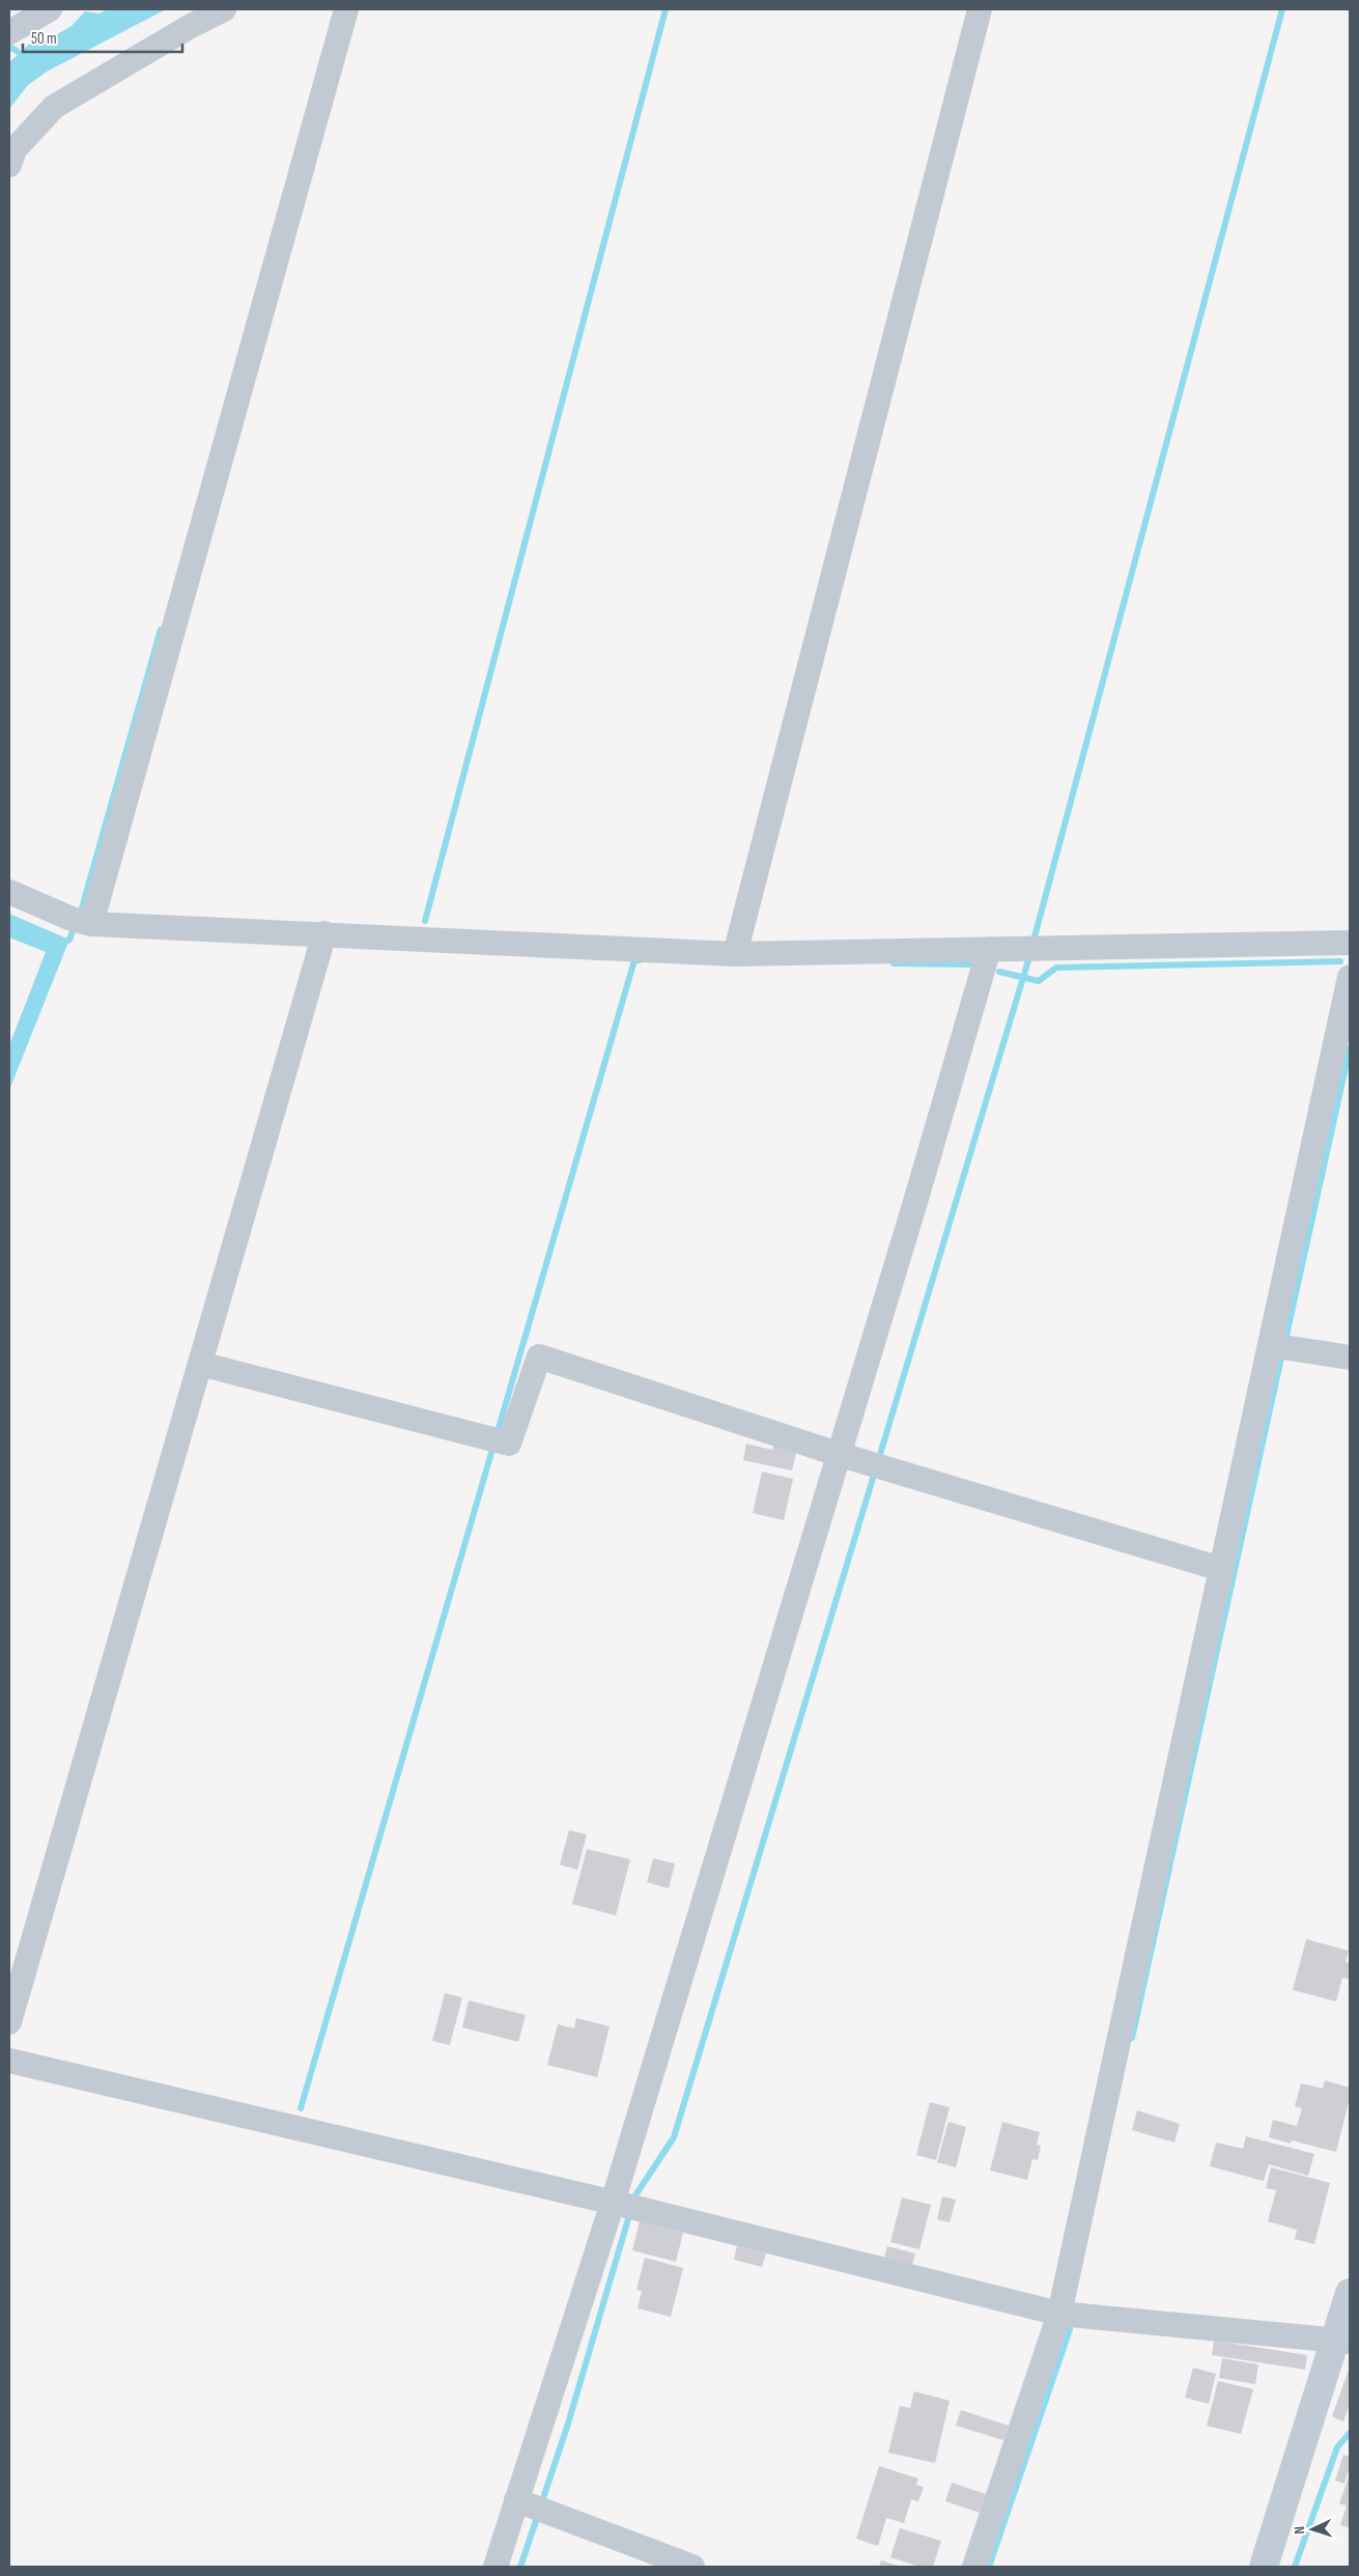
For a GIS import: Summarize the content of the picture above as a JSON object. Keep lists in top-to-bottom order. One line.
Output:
{"scale_bar":"50 m","north":"left"}
